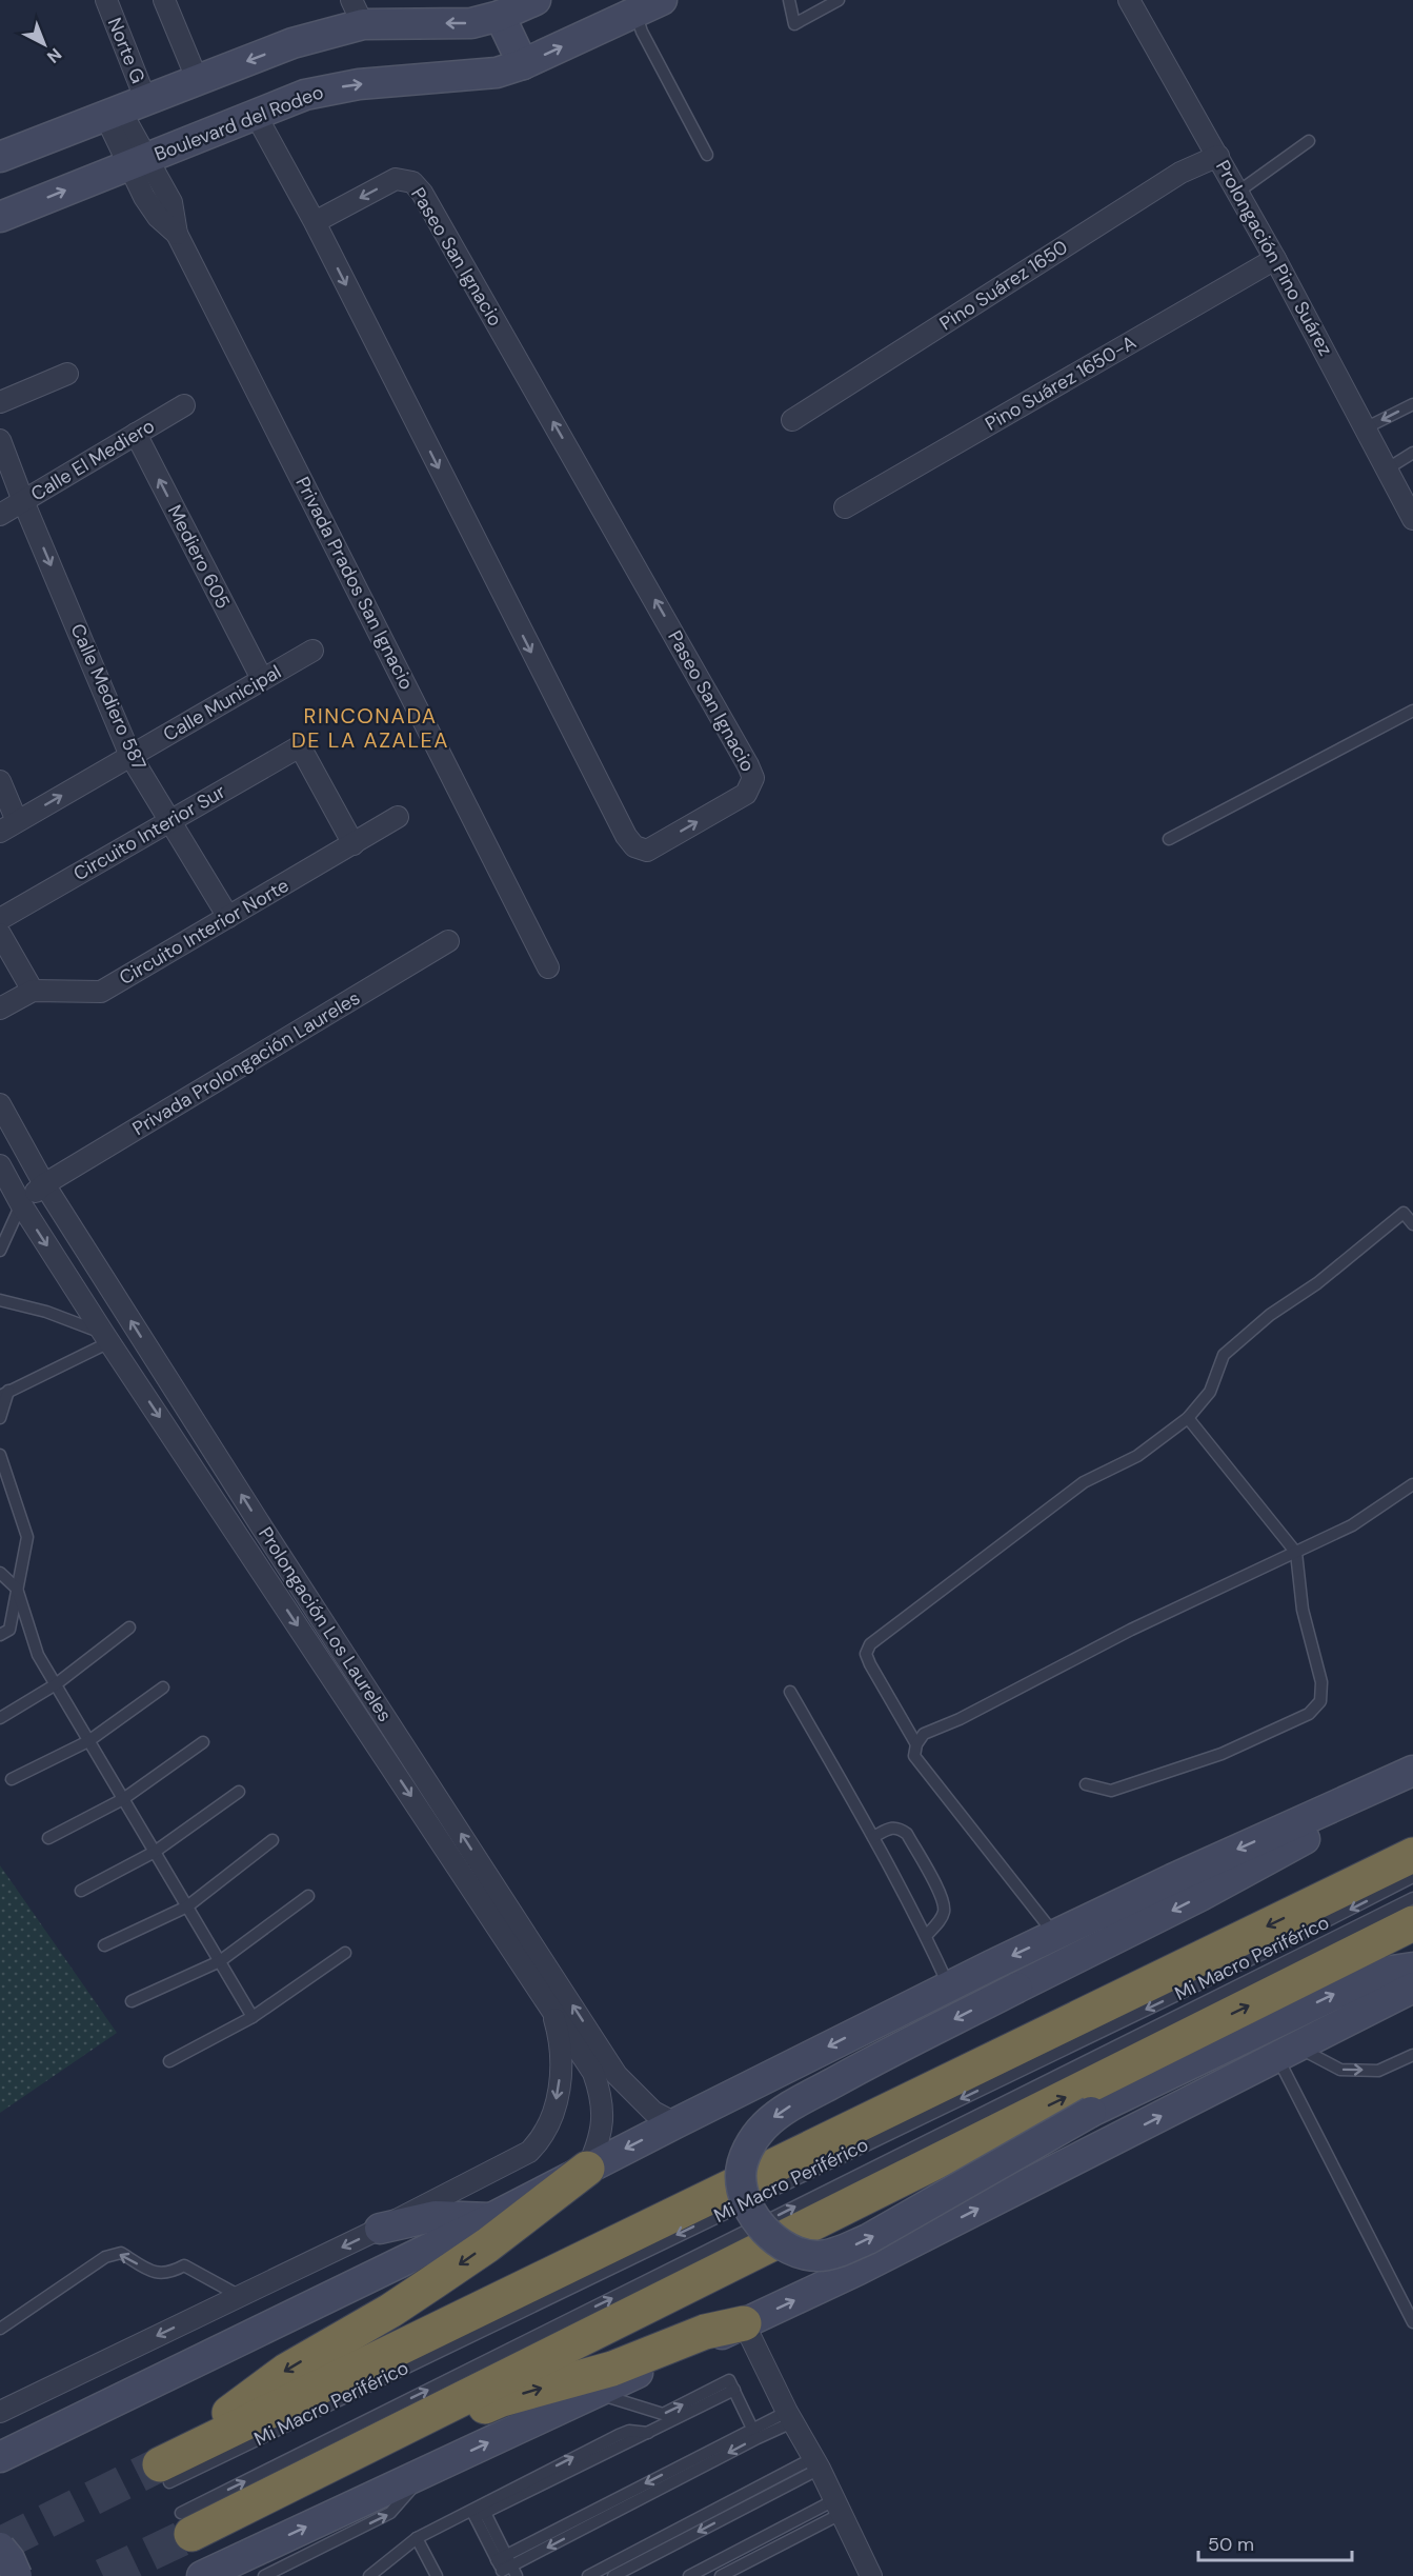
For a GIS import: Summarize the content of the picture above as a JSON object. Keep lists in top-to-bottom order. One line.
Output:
{"streets":{"main road":["Boulevard del Rodeo"],"street":["Norte G","Paseo San Ignacio","Prolongación Pino Suárez","Pino Suárez 1650","Pino Suárez 1650-A","Calle El Mediero","Mediero 605","Privada Prados San Ignacio","Calle Mediero 587","Calle Municipal","Circuito Interior Sur","Circuito Interior Norte","Privada Prolongación Laureles","Prolongación Los Laureles"],"lane":["Mi Macro Periférico"]},"crossings":[["Norte G","Boulevard del Rodeo"],["Norte G","Privada Prados San Ignacio"],["Boulevard del Rodeo","Paseo San Ignacio"],["Boulevard del Rodeo","Privada Prados San Ignacio"],["Prolongación Pino Suárez","Pino Suárez 1650"],["Prolongación Pino Suárez","Pino Suárez 1650-A"],["Calle El Mediero","Mediero 605"],["Calle El Mediero","Calle Mediero 587"],["Mediero 605","Calle Municipal"],["Calle Mediero 587","Calle Municipal"],["Calle Mediero 587","Circuito Interior Sur"],["Calle Mediero 587","Circuito Interior Norte"],["Circuito Interior Sur","Circuito Interior Norte"],["Privada Prolongación Laureles","Prolongación Los Laureles"]],"one_way":["Mediero 605","Calle Mediero 587","Calle Municipal"],"districts":["RINCONADA DE LA AZALEA"],"scale_bar":"50 m","north":"bottom right"}
